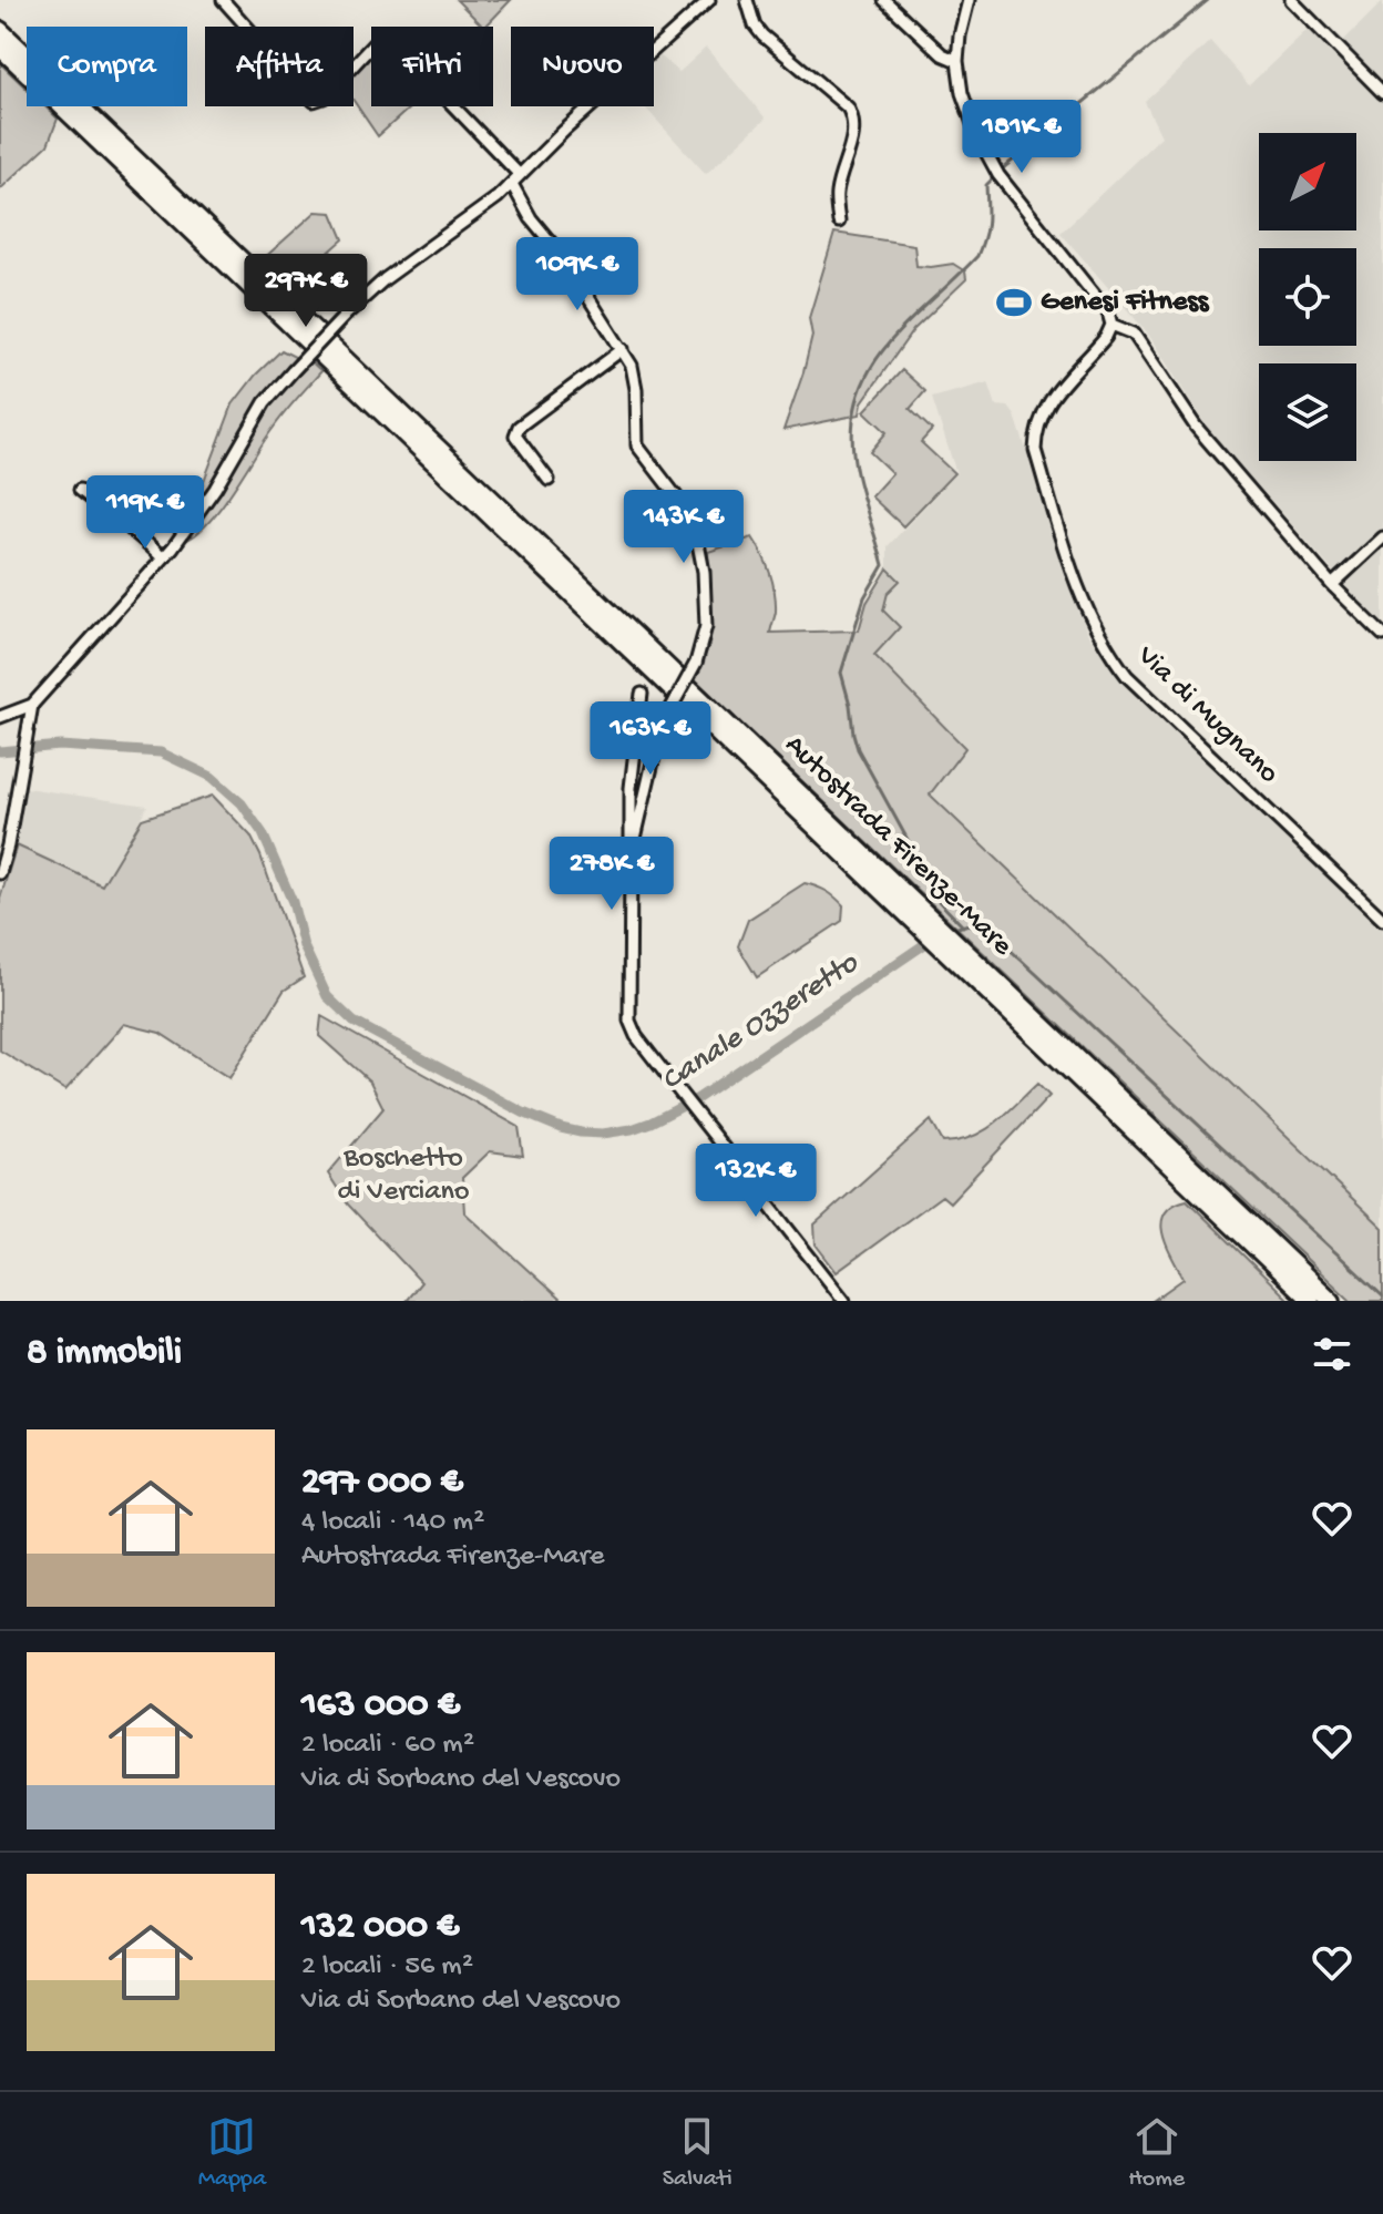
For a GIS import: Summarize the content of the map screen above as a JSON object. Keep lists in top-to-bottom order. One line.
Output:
{"streets":{"highway":["Autostrada Firenze-Mare"],"street":["Via di Mugnano"]},"water":["Canale Ozzeretto"],"parks":["Boschetto di Verciano"],"places":{"sports":["Genesi Fitness"]},"north":"top right","page":{"chip":["Compra","Affitta","Filtri","Nuovo"],"price":["181K €","109K €","297K €","119K €","143K €","163K €","278K €","132K €"],"heading":"8 immobili","list":[{"name":"297 000 €","note":"4 locali · 140 m² · Autostrada Firenze-Mare"},{"name":"163 000 €","note":"2 locali · 60 m² · Via di Sorbano del Vescovo"},{"name":"132 000 €","note":"2 locali · 56 m² · Via di Sorbano del Vescovo"}],"tabs":["Mappa","Salvati","Home"]}}
